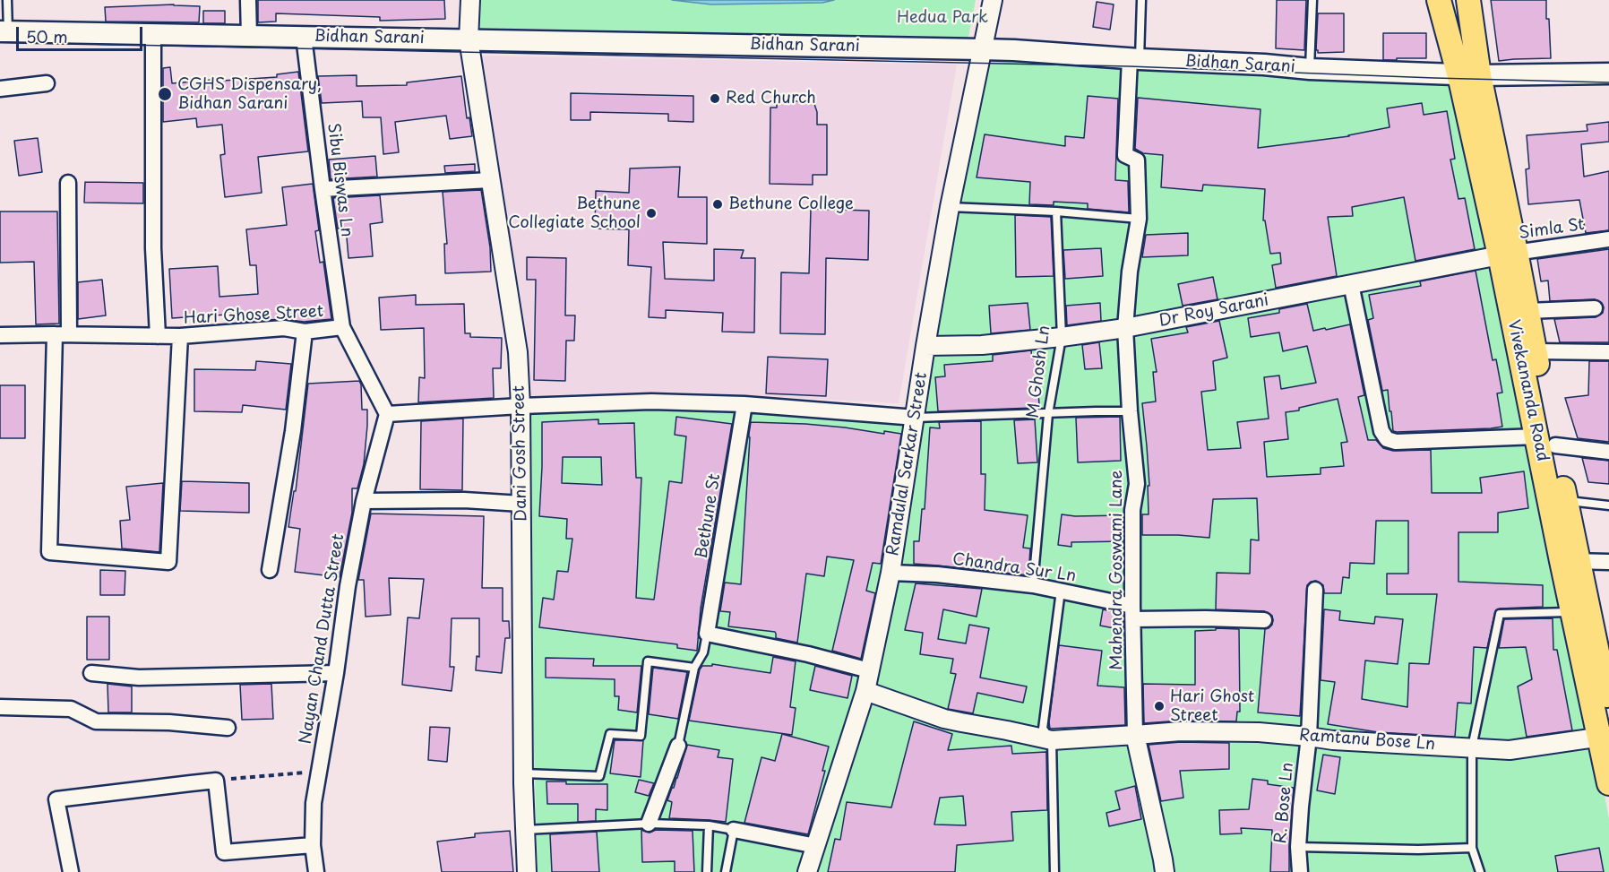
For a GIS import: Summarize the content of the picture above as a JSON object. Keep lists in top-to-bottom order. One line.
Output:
{"streets":{"main road":["Bidhan Sarani","Vivekananda Road"],"street":["Sibu Biswas Ln","Simla St","Dr Roy Sarani","Hari Ghose Street","Dani Gosh Street","Ramdulal Sarkar Street","Bethune St","Chandra Sur Ln","Mahendra Goswami Lane","Nayan Chand Dutta Street","Ramtanu Bose Ln","R. Bose Ln"],"lane":["M Ghosh Ln"]},"crossings":[["Bidhan Sarani","Sibu Biswas Ln"],["Bidhan Sarani","Vivekananda Road"],["Bidhan Sarani","Dani Gosh Street"],["Bidhan Sarani","Ramdulal Sarkar Street"],["Bidhan Sarani","Mahendra Goswami Lane"],["Sibu Biswas Ln","Hari Ghose Street"],["Simla St","Dr Roy Sarani"],["Simla St","Vivekananda Road"],["Dr Roy Sarani","M Ghosh Ln"],["Dr Roy Sarani","Vivekananda Road"],["Dr Roy Sarani","Ramdulal Sarkar Street"],["Dr Roy Sarani","Mahendra Goswami Lane"],["Hari Ghose Street","Nayan Chand Dutta Street"],["M Ghosh Ln","Chandra Sur Ln"],["Vivekananda Road","Ramtanu Bose Ln"],["Ramdulal Sarkar Street","Chandra Sur Ln"],["Ramdulal Sarkar Street","Ramtanu Bose Ln"],["Chandra Sur Ln","Mahendra Goswami Lane"],["Mahendra Goswami Lane","Ramtanu Bose Ln"],["Ramtanu Bose Ln","R. Bose Ln"]],"parks":["Hedua Park"],"places":["CGHS Dispensary, Bidhan Sarani","Red Church","Bethune College","Bethune Collegiate School","Hari Ghost Street"],"scale_bar":"50 m"}
